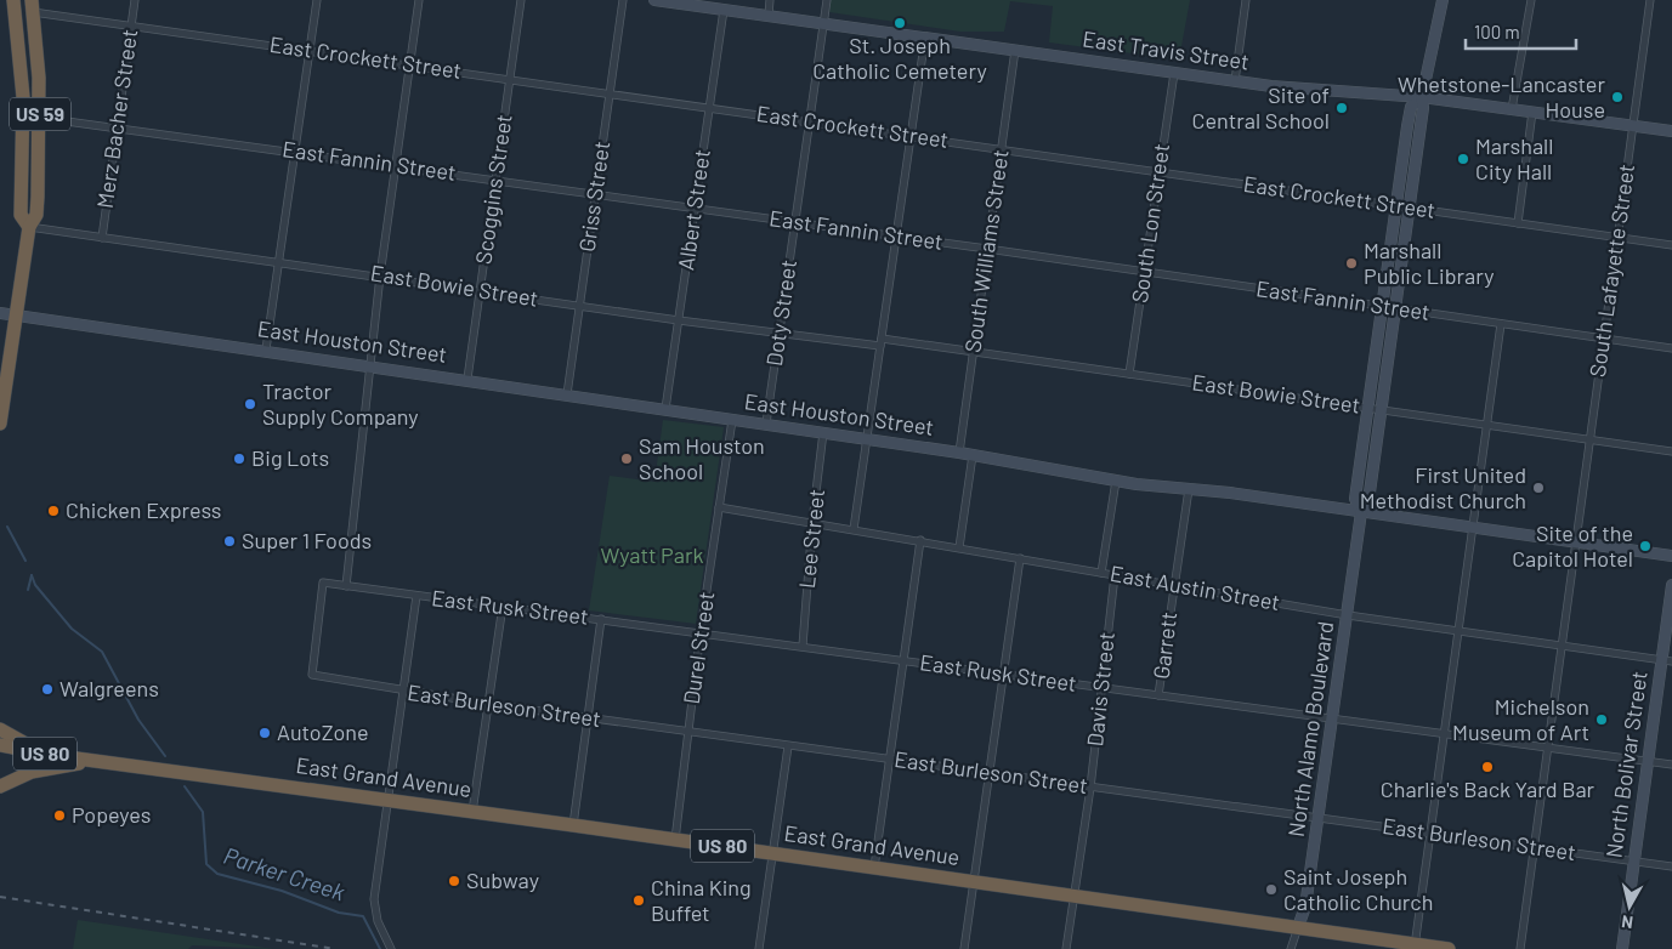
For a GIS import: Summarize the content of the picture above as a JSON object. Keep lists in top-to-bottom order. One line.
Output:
{"streets":{"highway":["US 59","US 80","East Grand Avenue"],"street":["East Travis Street","East Crockett Street","Merz Bacher Street","East Fannin Street","Scoggins Street","Griss Street","Albert Street","South Lon Street","South Williams Street","South Lafayette Street","East Bowie Street","Doty Street","East Houston Street","Lee Street","East Austin Street","East Rusk Street","Garrett","Durel Street","Davis Street","East Burleson Street","North Alamo Boulevard","North Bolivar Street"]},"crossings":[["East Travis Street","Albert Street"],["East Travis Street","South Lon Street"],["East Travis Street","South Williams Street"],["East Travis Street","South Lafayette Street"],["East Travis Street","Doty Street"],["East Crockett Street","US 59"],["East Crockett Street","Merz Bacher Street"],["East Crockett Street","Scoggins Street"],["East Crockett Street","Griss Street"],["East Crockett Street","Albert Street"],["East Crockett Street","South Lon Street"],["East Crockett Street","South Williams Street"],["East Crockett Street","South Lafayette Street"],["East Crockett Street","Doty Street"],["US 59","East Fannin Street"],["US 59","East Bowie Street"],["US 59","East Houston Street"],["Merz Bacher Street","East Fannin Street"],["Merz Bacher Street","East Bowie Street"],["East Fannin Street","Scoggins Street"],["East Fannin Street","Griss Street"],["East Fannin Street","Albert Street"],["East Fannin Street","South Lon Street"],["East Fannin Street","South Williams Street"],["East Fannin Street","South Lafayette Street"],["East Fannin Street","Doty Street"],["Scoggins Street","East Bowie Street"],["Scoggins Street","East Houston Street"],["Griss Street","East Bowie Street"],["Griss Street","East Houston Street"],["Albert Street","East Bowie Street"],["Albert Street","East Houston Street"],["South Lon Street","East Bowie Street"],["South Williams Street","East Bowie Street"],["South Williams Street","East Houston Street"],["South Lafayette Street","East Bowie Street"],["South Lafayette Street","East Houston Street"],["South Lafayette Street","East Austin Street"],["South Lafayette Street","East Rusk Street"],["South Lafayette Street","East Burleson Street"],["East Bowie Street","Doty Street"],["Doty Street","East Houston Street"],["East Houston Street","Lee Street"],["East Houston Street","Garrett"],["East Houston Street","Durel Street"],["East Houston Street","North Alamo Boulevard"],["Lee Street","East Austin Street"],["Lee Street","East Rusk Street"],["East Austin Street","Garrett"],["East Austin Street","Durel Street"],["East Austin Street","Davis Street"],["East Austin Street","North Alamo Boulevard"],["East Austin Street","North Bolivar Street"],["East Rusk Street","Garrett"],["East Rusk Street","Durel Street"],["East Rusk Street","Davis Street"],["East Rusk Street","East Burleson Street"],["East Rusk Street","North Alamo Boulevard"],["East Rusk Street","North Bolivar Street"],["Durel Street","East Burleson Street"],["Durel Street","East Grand Avenue"],["Davis Street","East Burleson Street"],["Davis Street","East Grand Avenue"],["East Burleson Street","North Alamo Boulevard"],["East Burleson Street","North Bolivar Street"],["North Alamo Boulevard","East Grand Avenue"]],"water":["Parker Creek"],"parks":["Wyatt Park"],"places":["St. Joseph Catholic Cemetery","Whetstone-Lancaster House","Site of Central School","Marshall City Hall","Marshall Public Library","Tractor Supply Company","Big Lots","Sam Houston School","First United Methodist Church","Chicken Express","Super 1 Foods","Site of the Capitol Hotel","Walgreens","Michelson Museum of Art","AutoZone","Charlie's Back Yard Bar","Popeyes","Subway","Saint Joseph Catholic Church","China King Buffet"],"scale_bar":"100 m","north":"bottom"}
